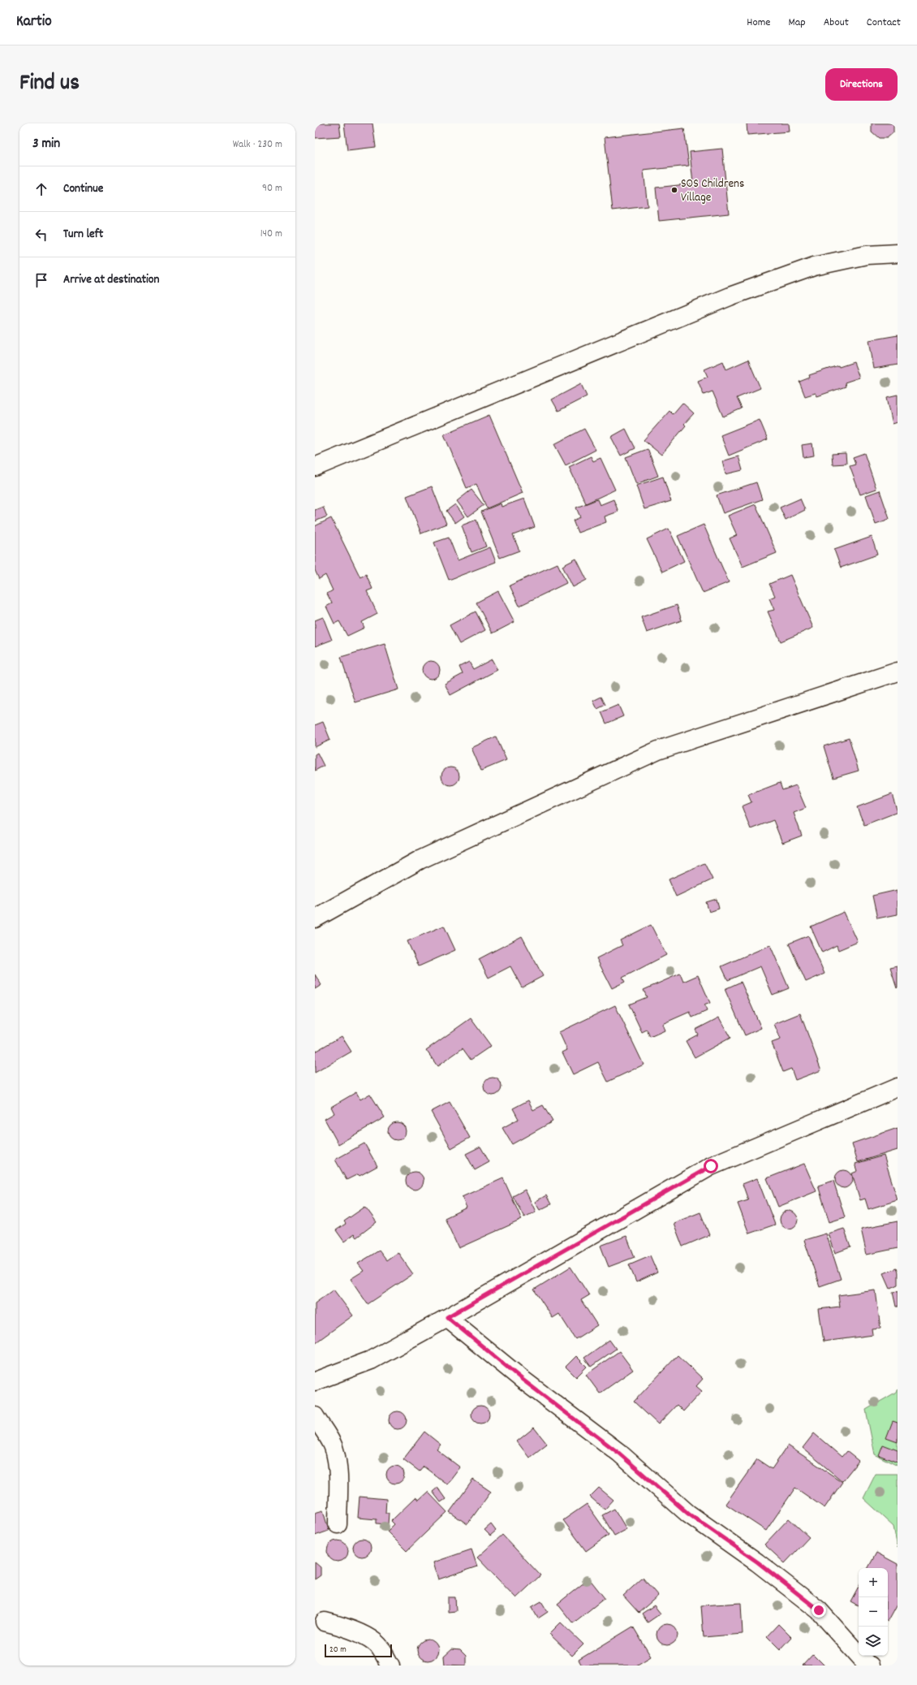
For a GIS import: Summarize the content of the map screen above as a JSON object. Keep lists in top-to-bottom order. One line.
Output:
{"places":["SOS Childrens Village"],"scale_bar":"20 m","page":{"header":"Kartio","nav":["Home","Map","About","Contact"],"title":"Find us","buttons":"Directions","heading":["3 min","Walk · 230 m"],"list":[["Continue","90 m"],["Turn left","140 m"],"Arrive at destination"],"map_buttons":["+","−"],"scale":"20 m"}}
